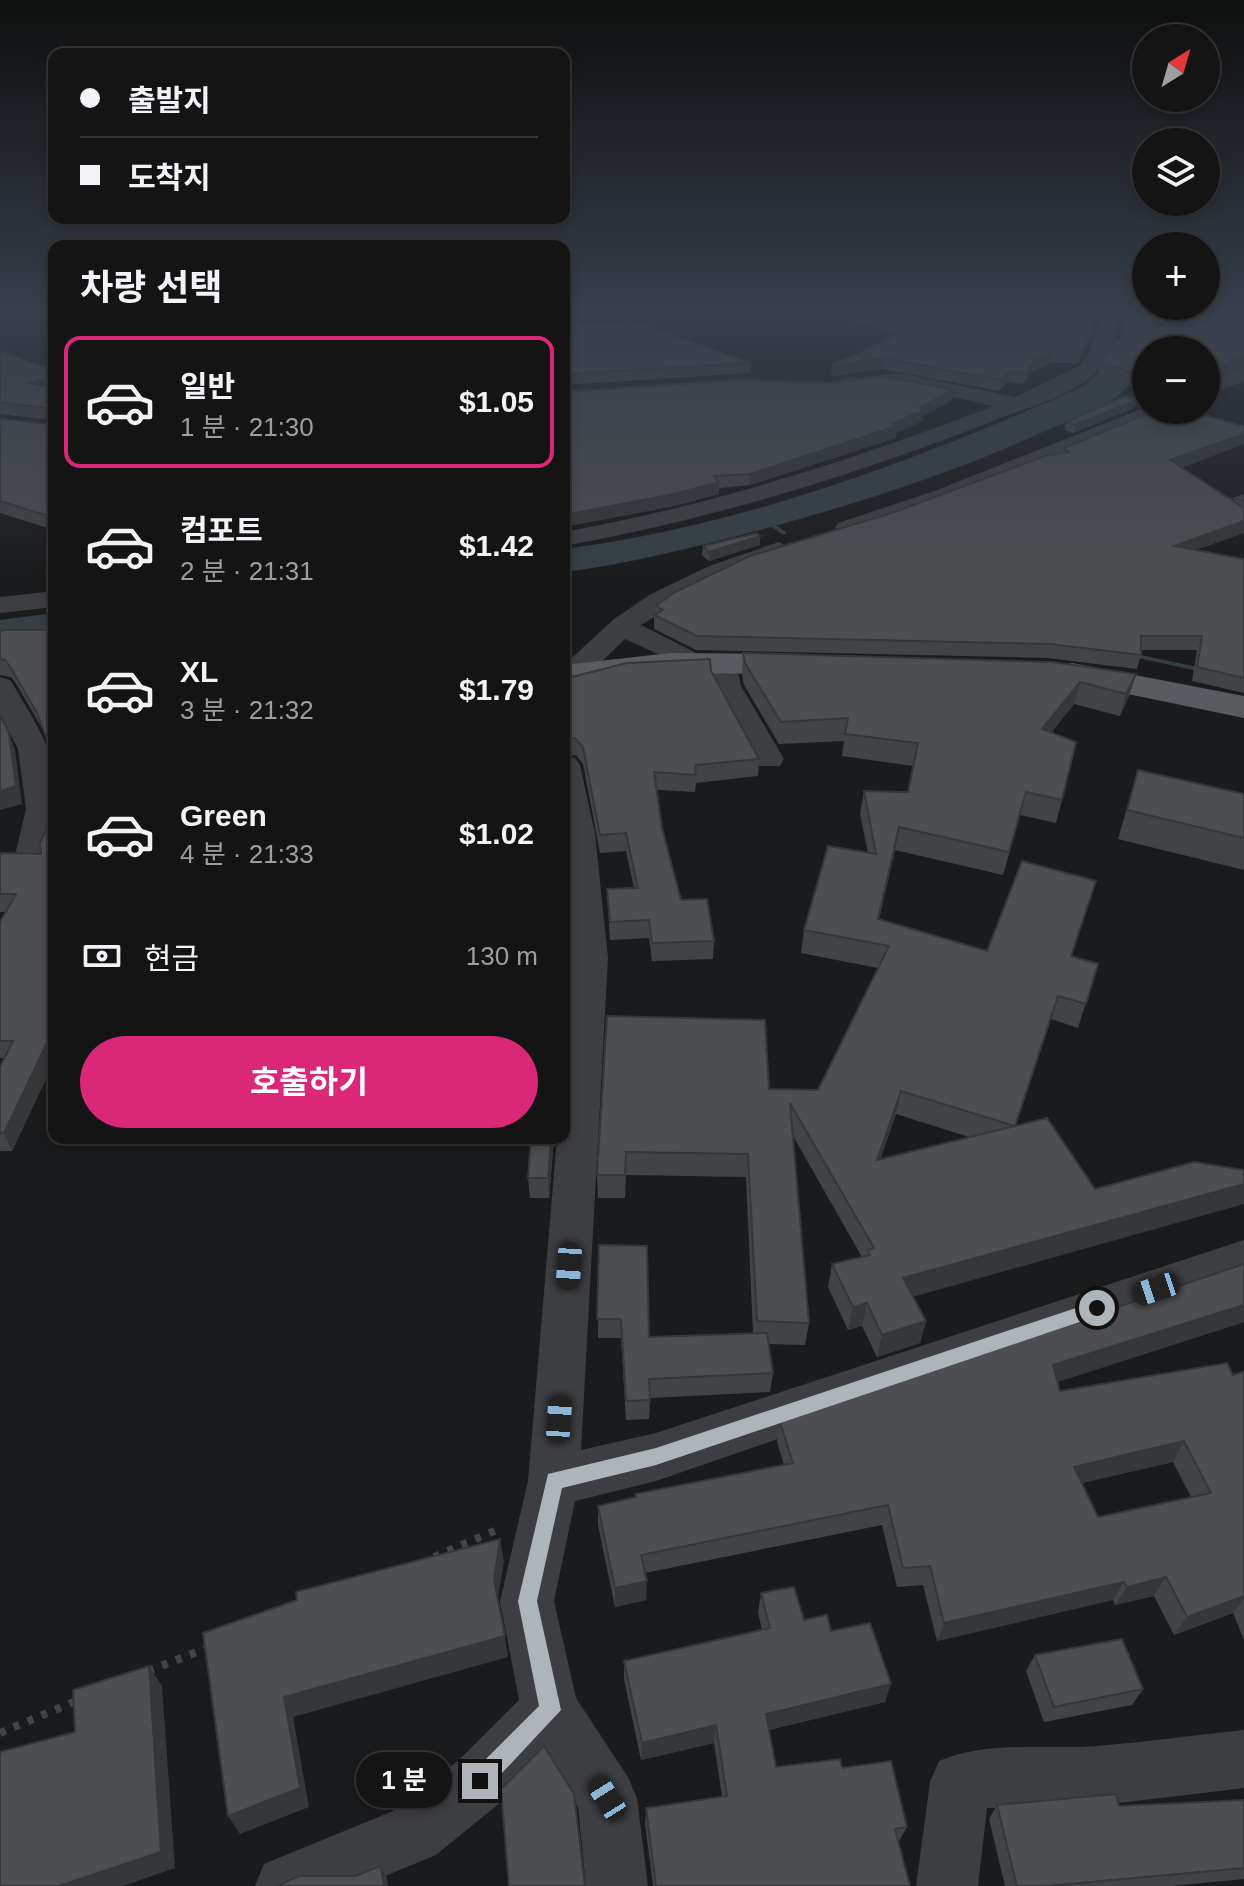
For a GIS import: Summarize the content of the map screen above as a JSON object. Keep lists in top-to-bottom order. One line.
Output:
{"north":"top right","page":{"map_buttons":["+","−"],"banner":["출발지","도착지"],"heading":"차량 선택","list":[{"name":"일반","note":"1 분 · 21:30","value":"$1.05"},{"name":"컴포트","note":"2 분 · 21:31","value":"$1.42"},{"name":"XL","note":"3 분 · 21:32","value":"$1.79"},{"name":"Green","note":"4 분 · 21:33","value":"$1.02"}],"pay":["현금","130 m"],"buttons":"호출하기","bubble":"1 분"}}
